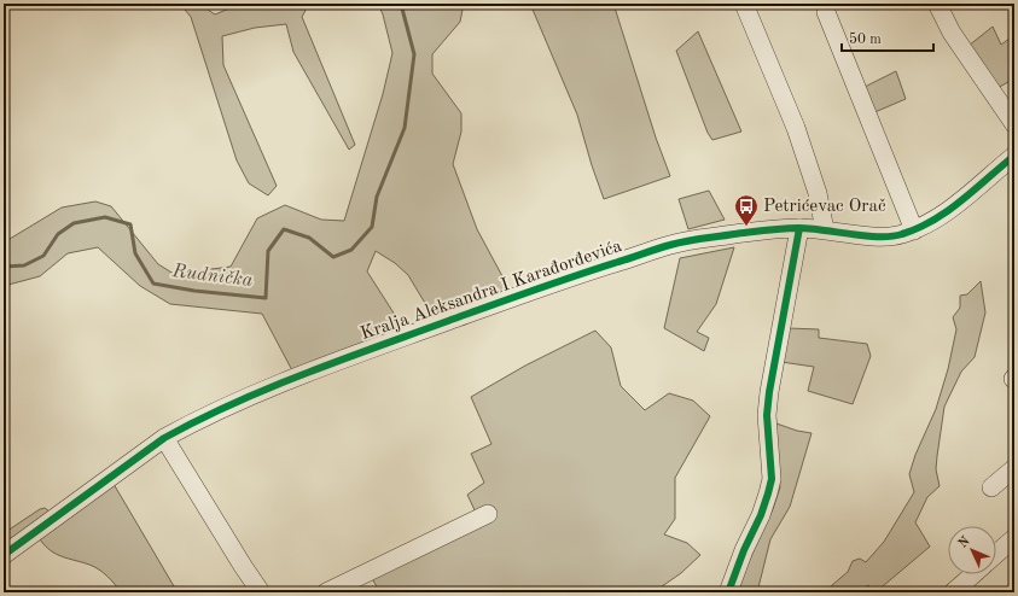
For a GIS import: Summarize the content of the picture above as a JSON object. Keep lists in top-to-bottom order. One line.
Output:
{"streets":{"street":["Kralja Aleksandra I Karađorđevića"]},"water":["Rudnička"],"places":{"bus stop":["Petrićevac Orač"]},"scale_bar":"50 m","north":"top left"}
